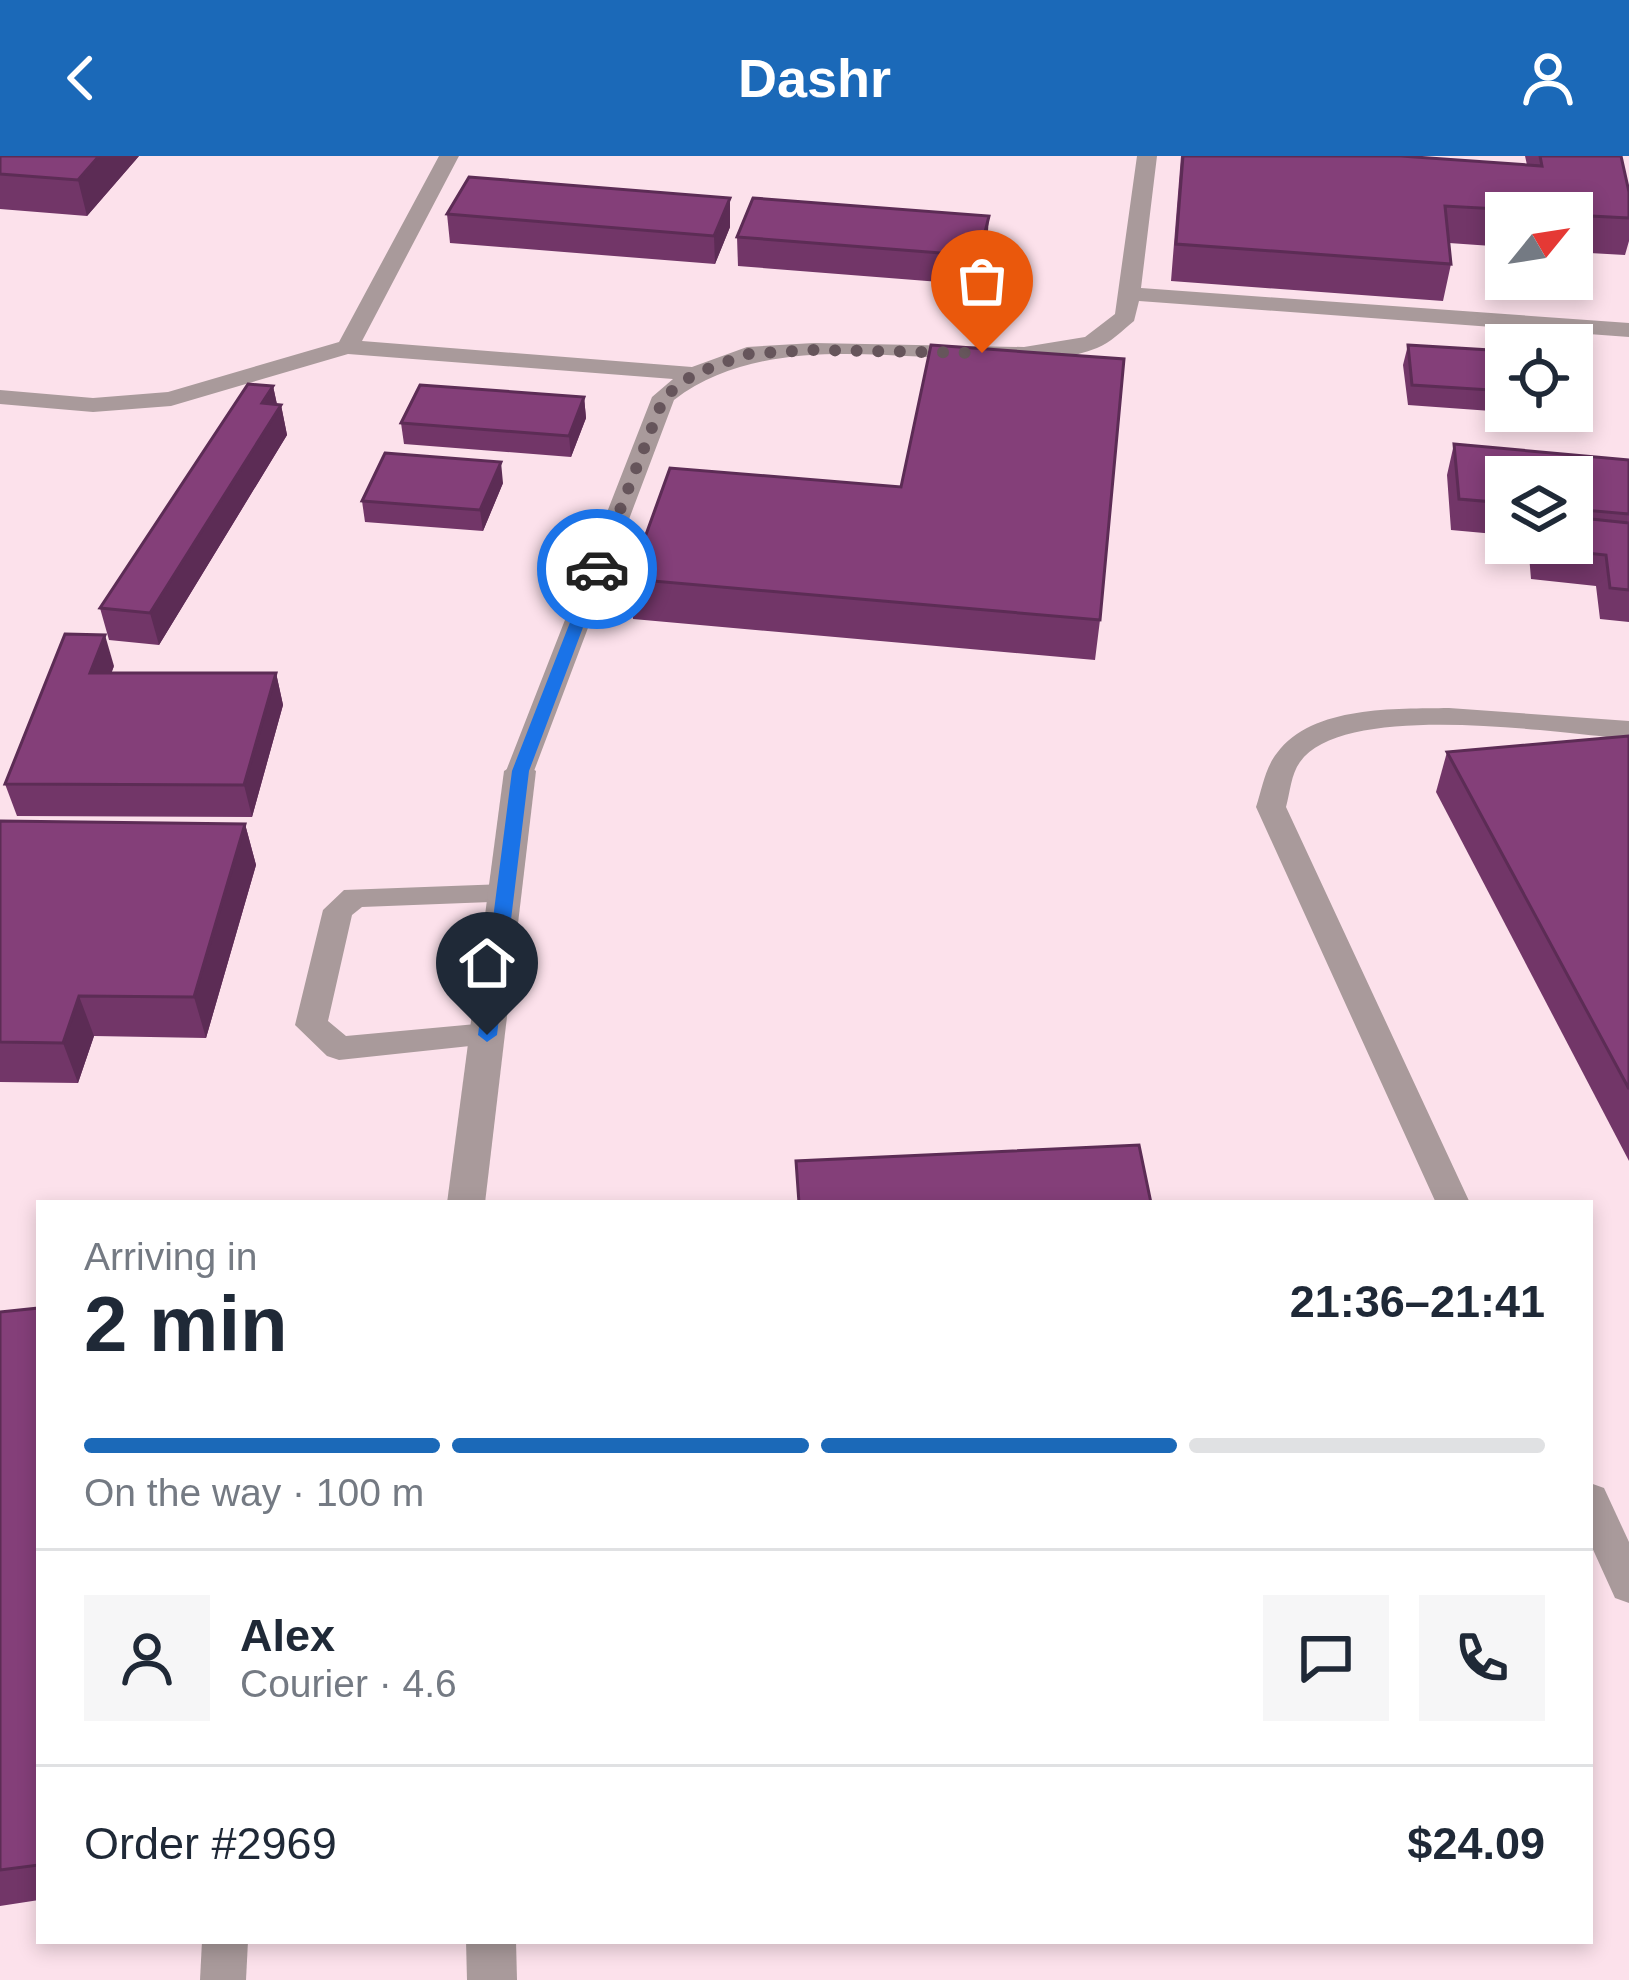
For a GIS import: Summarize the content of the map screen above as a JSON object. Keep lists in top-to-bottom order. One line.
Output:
{"north":"top right","page":{"header":"Dashr","heading":["2 min","Arriving in","21:36–21:41"],"panel":["Alex","Courier · 4.6","Order #2969","$24.09"],"bar":"On the way · 100 m"}}
